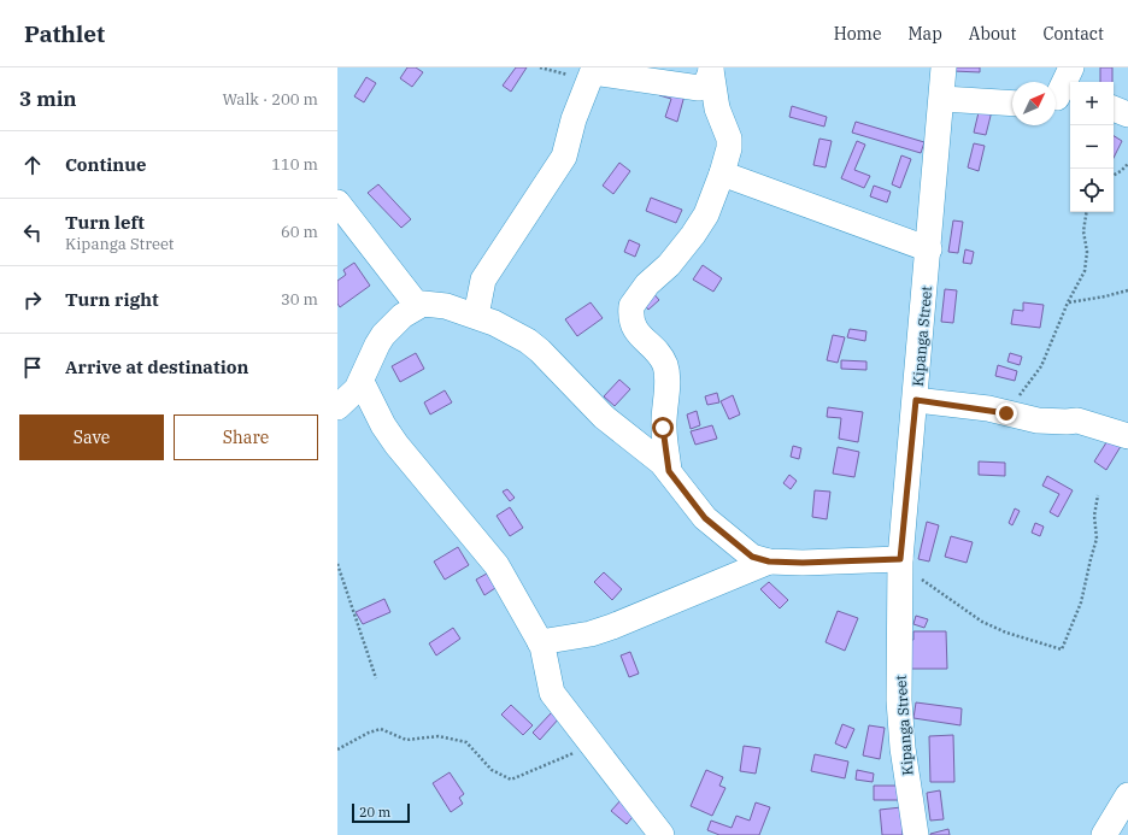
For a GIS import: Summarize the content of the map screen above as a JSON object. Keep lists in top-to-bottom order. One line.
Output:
{"streets":{"street":["Kipanga Street"]},"scale_bar":"20 m","north":"top right","page":{"header":"Pathlet","nav":["Home","Map","About","Contact"],"heading":["3 min","Walk · 200 m"],"map_buttons":["+","−"],"list":[["Continue","110 m"],["Turn left","Kipanga Street","60 m"],["Turn right","30 m"],"Arrive at destination"],"buttons":["Save","Share"],"scale":"20 m"}}
